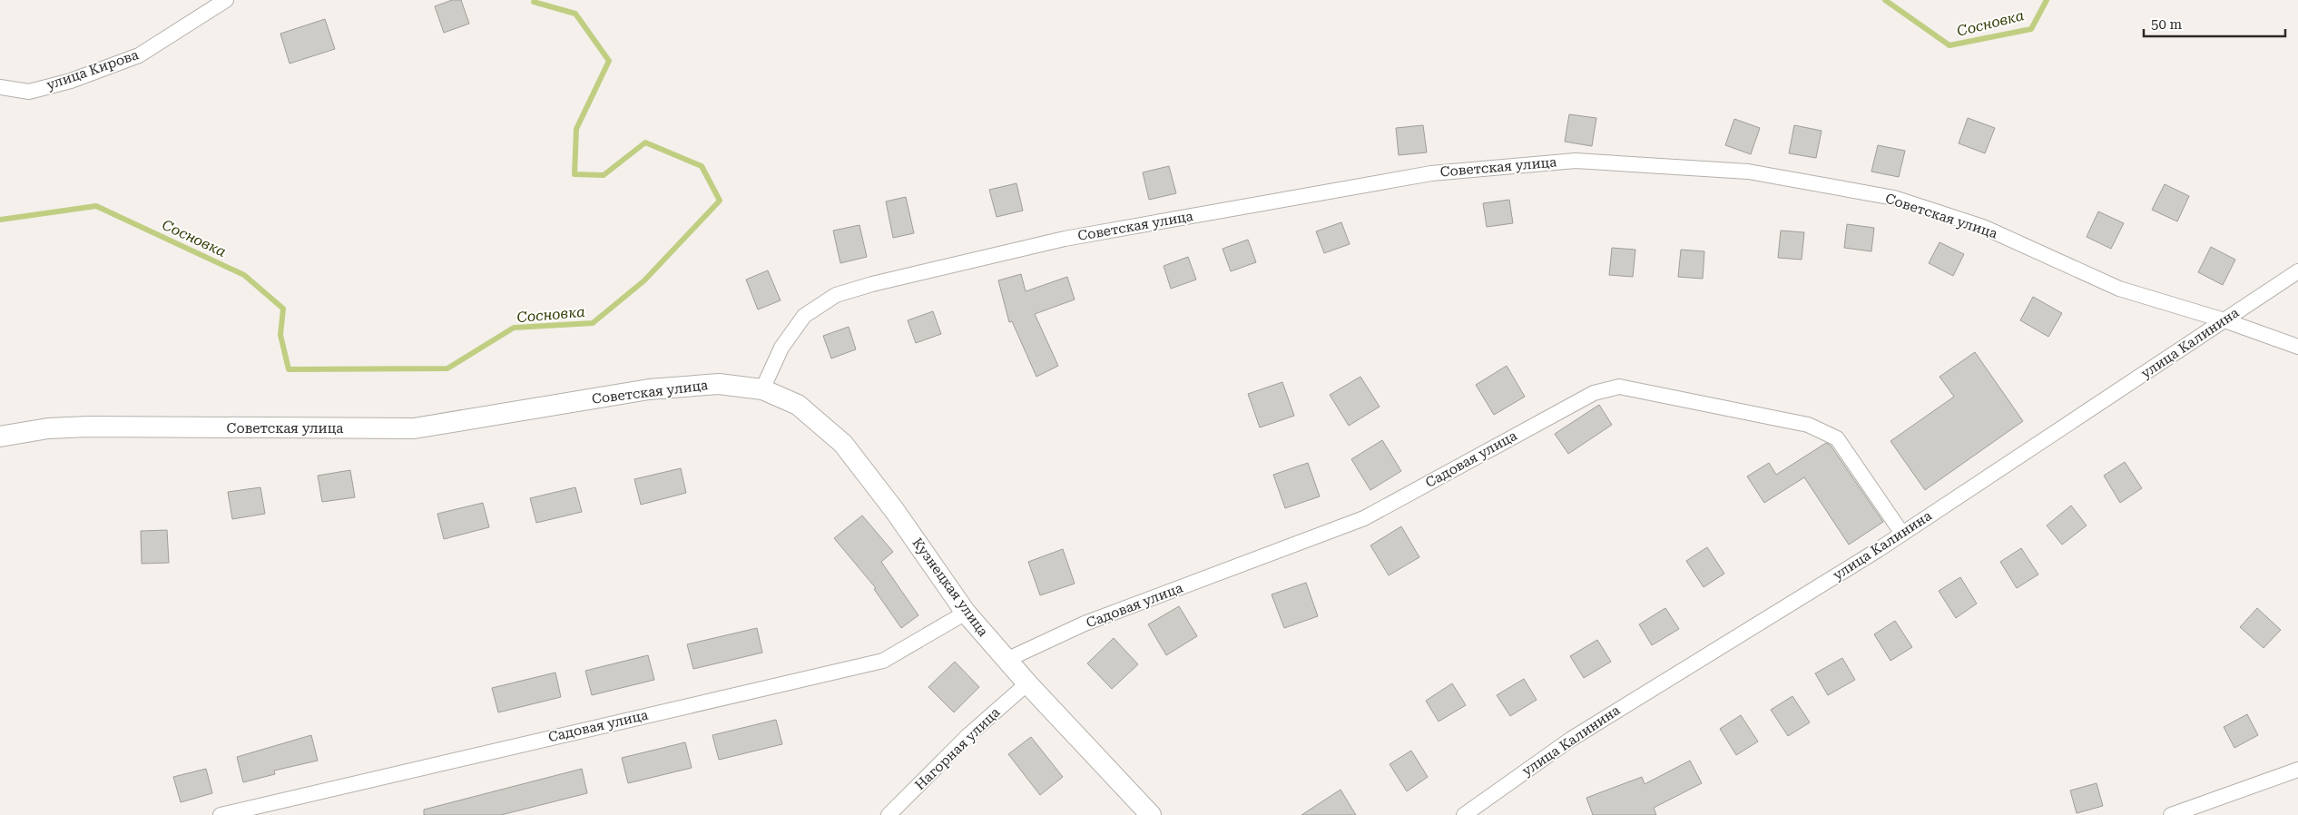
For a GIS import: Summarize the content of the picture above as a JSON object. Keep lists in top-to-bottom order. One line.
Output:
{"streets":{"main road":["Советская улица","Кузнецкая улица"],"street":["улица Кирова","улица Калинина","Садовая улица","Нагорная улица"]},"crossings":[["Советская улица","улица Калинина"],["Советская улица","Кузнецкая улица"],["улица Калинина","Садовая улица"],["Садовая улица","Кузнецкая улица"],["Кузнецкая улица","Нагорная улица"]],"water":["Сосновка"],"scale_bar":"50 m"}
